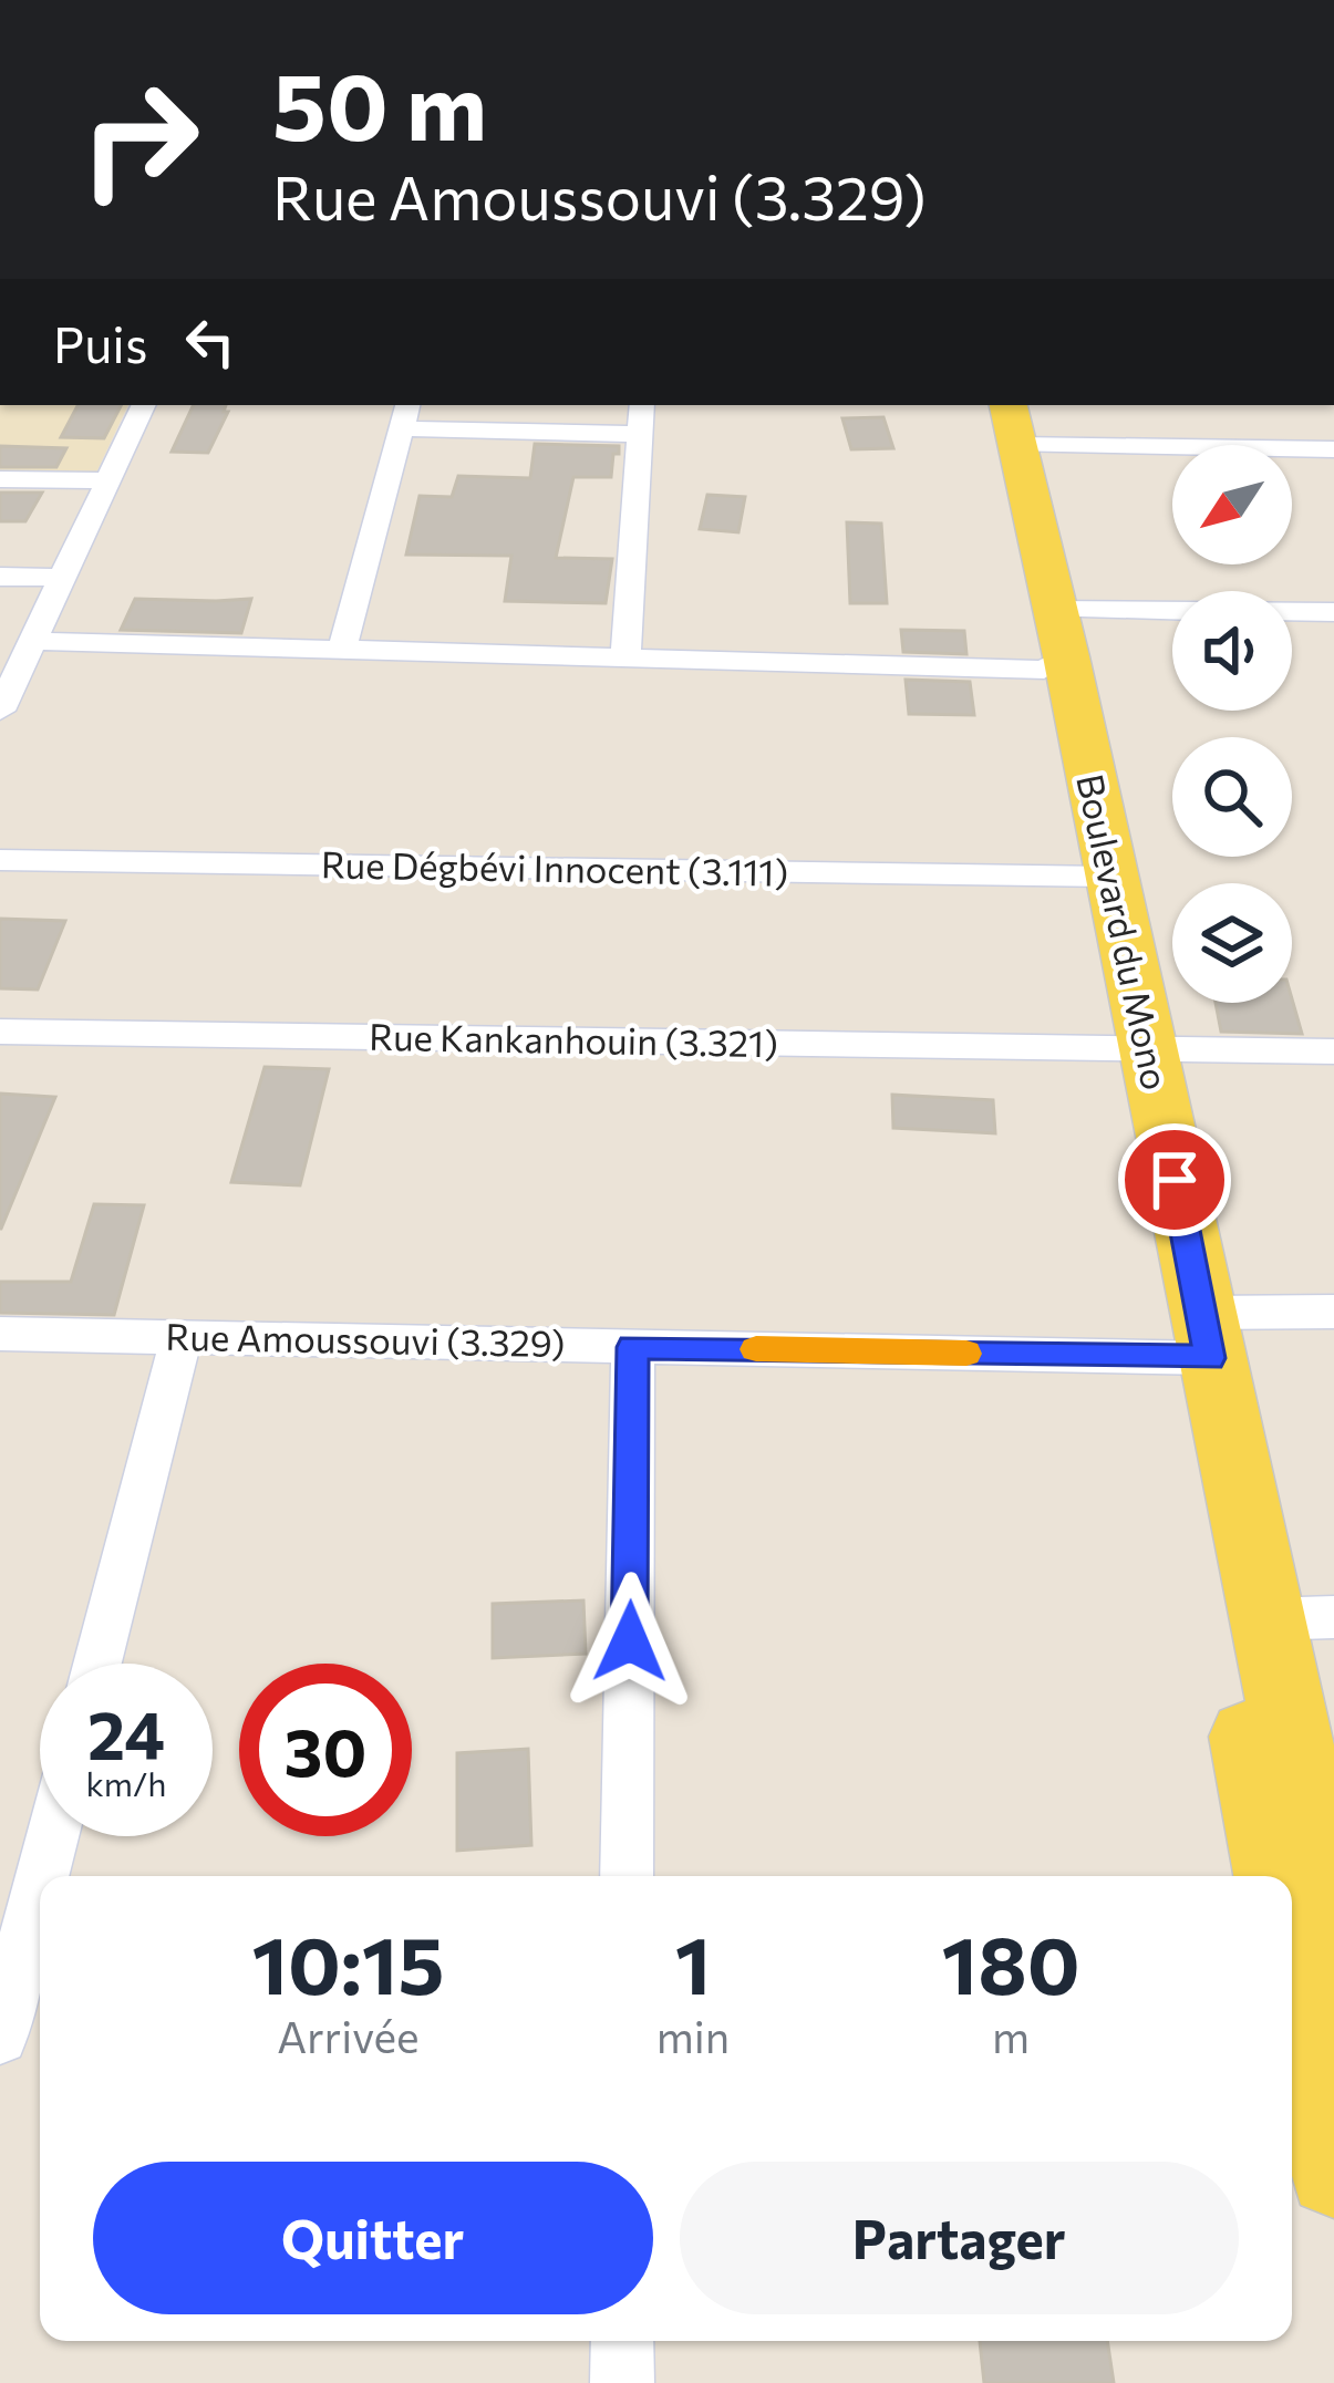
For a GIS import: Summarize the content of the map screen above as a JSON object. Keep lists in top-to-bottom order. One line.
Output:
{"streets":{"main road":["Boulevard du Mono"],"street":["Rue Dégbévi Innocent (3.111)","Rue Kankanhouin (3.321)","Rue Amoussouvi (3.329)"]},"crossings":[["Rue Dégbévi Innocent (3.111)","Boulevard du Mono"],["Boulevard du Mono","Rue Kankanhouin (3.321)"],["Boulevard du Mono","Rue Amoussouvi (3.329)"]],"north":"bottom left","page":{"turn":["50 m","Rue Amoussouvi (3.329)"],"then":"Puis","speed":"24 km/h","limit":"30","eta":["10:15","Arrivée","1","min","180","m"],"buttons":["Quitter","Partager"]}}
